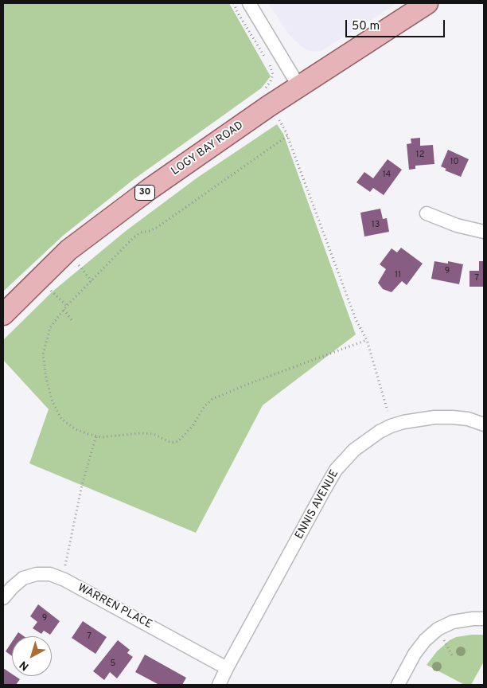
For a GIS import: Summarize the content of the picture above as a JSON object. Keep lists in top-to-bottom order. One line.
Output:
{"streets":{"main road":["LOGY BAY ROAD","30"],"street":["ENNIS AVENUE","WARREN PLACE"]},"crossings":[["ENNIS AVENUE","WARREN PLACE"]],"house_numbers":["12","10","14","13","9","11","7","9","7","5"],"scale_bar":"50 m","north":"bottom left"}
